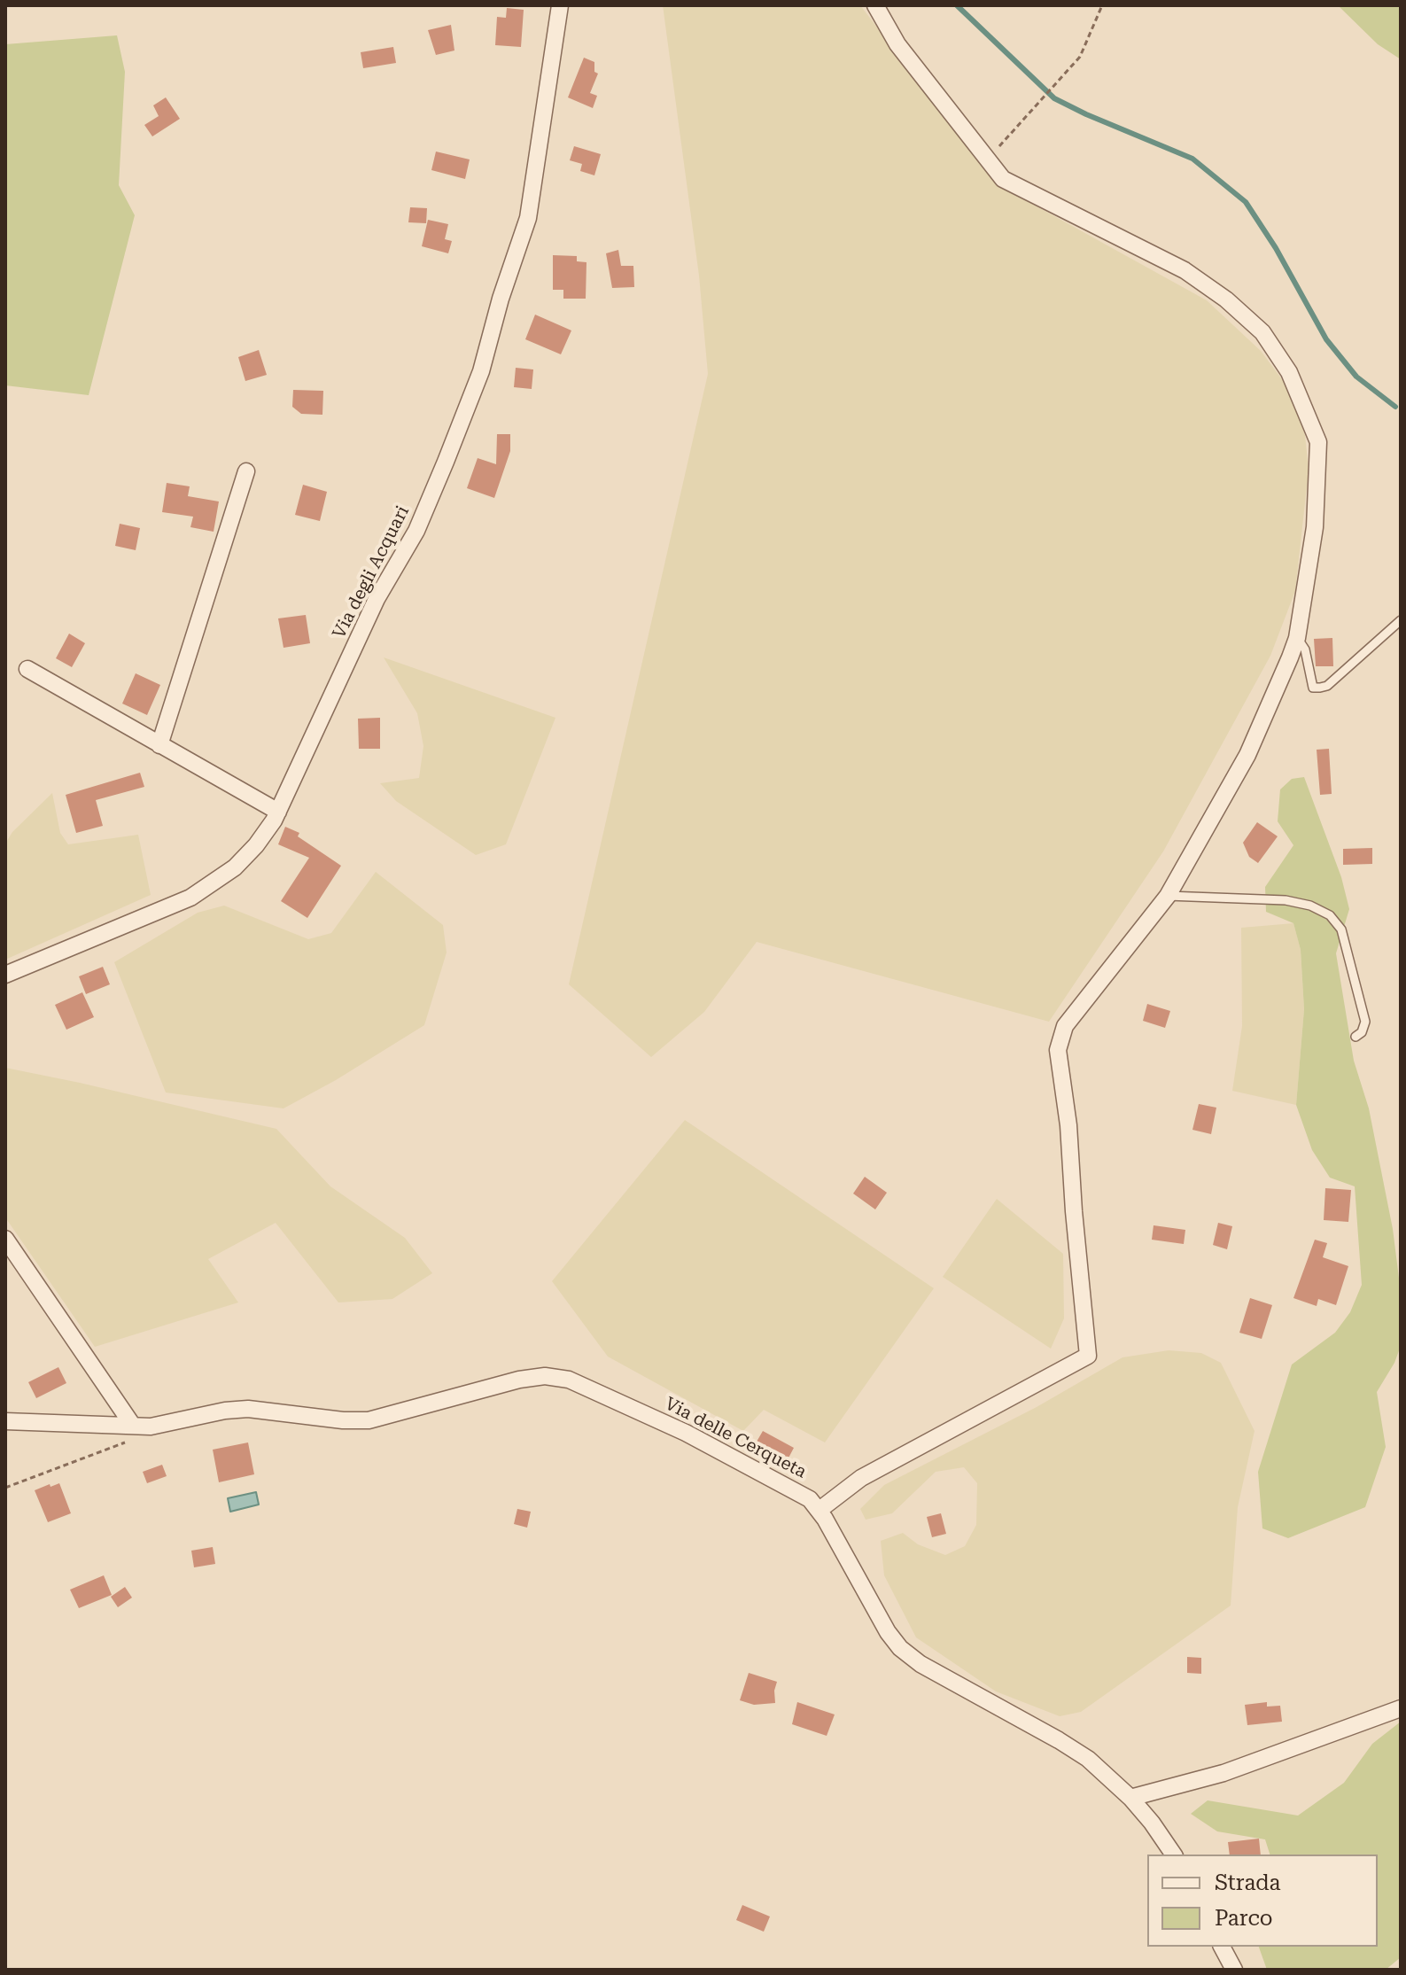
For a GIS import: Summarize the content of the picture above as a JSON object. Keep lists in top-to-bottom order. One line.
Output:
{"streets":{"street":["Via degli Acquari","Via delle Cerqueta"]},"legend":["Strada","Parco"]}
